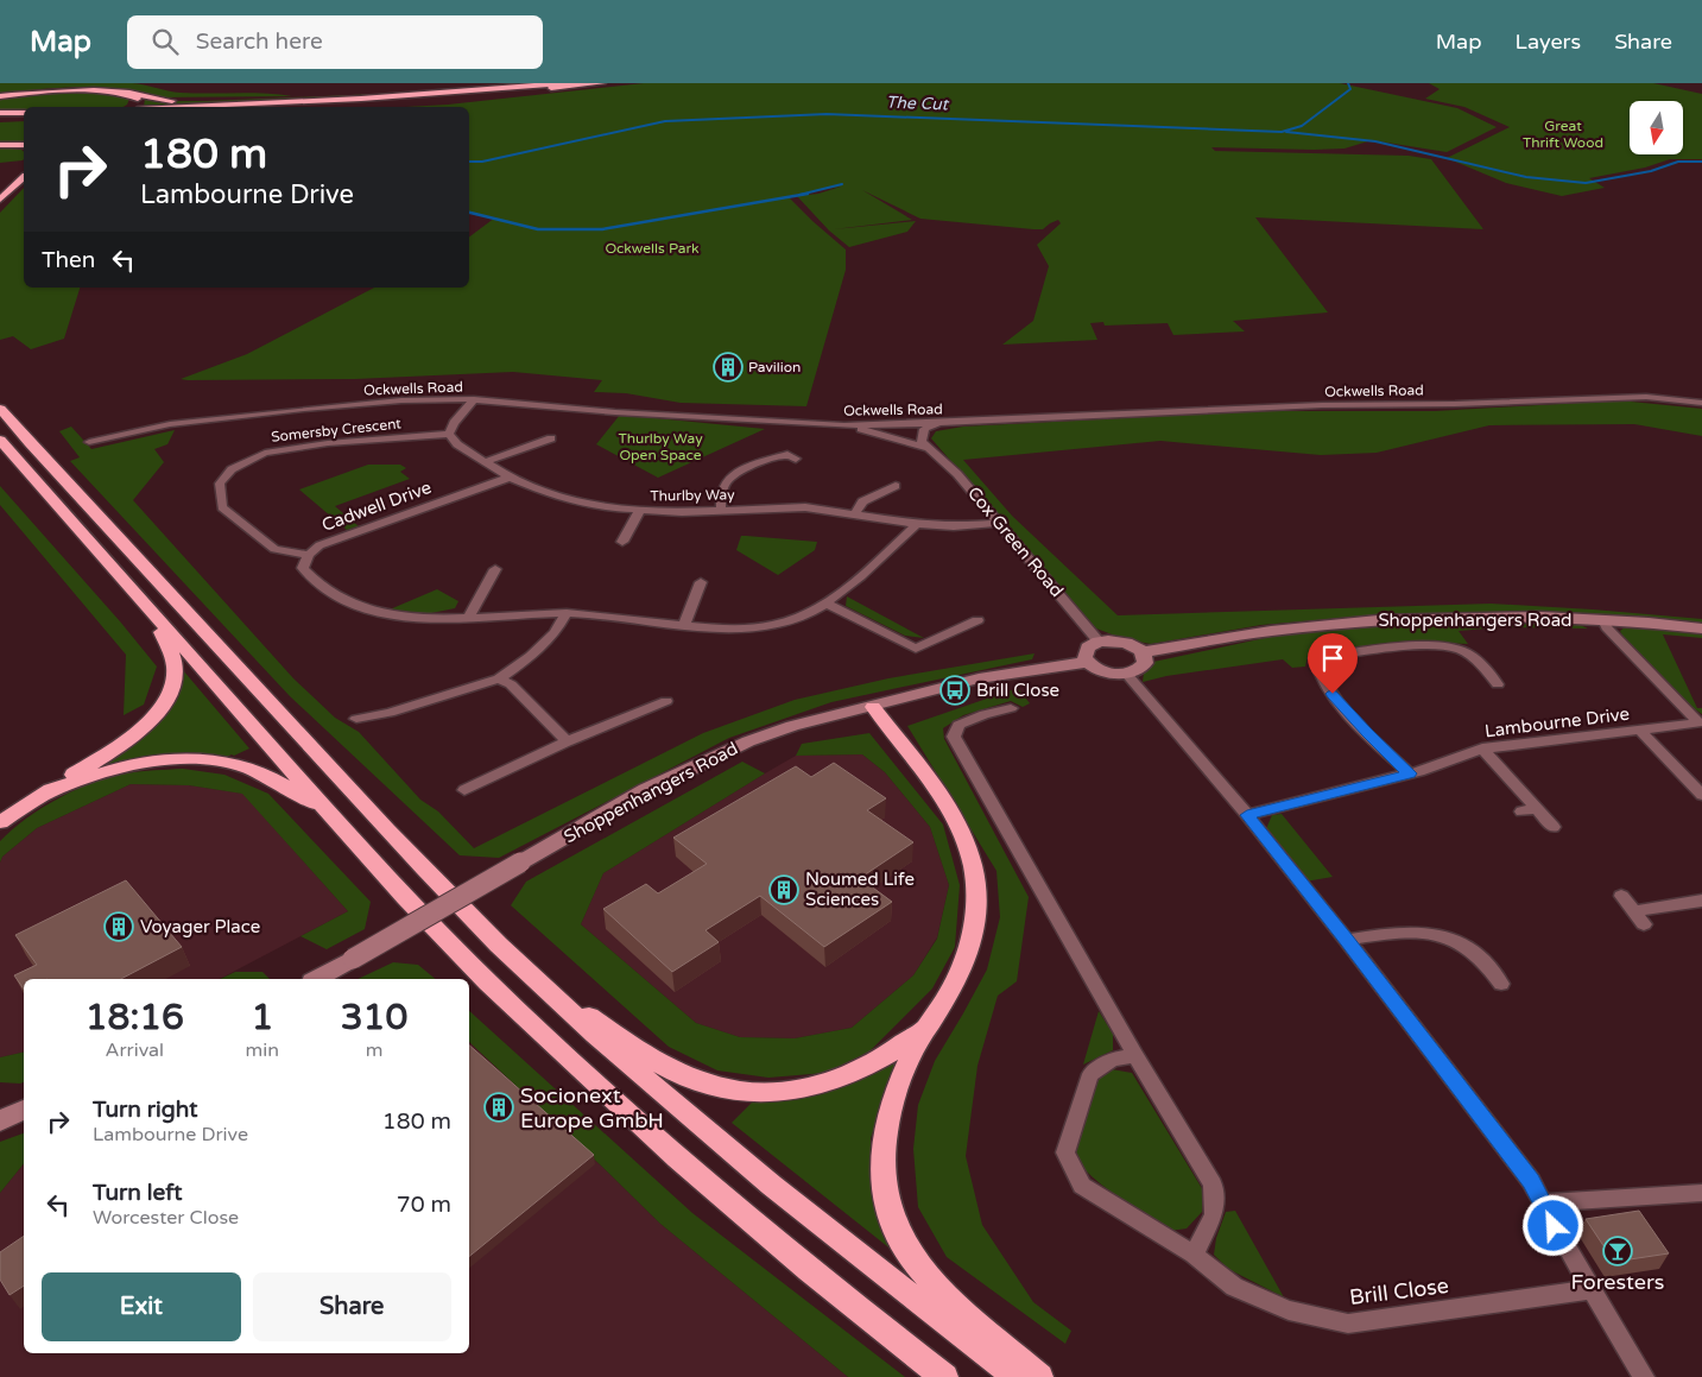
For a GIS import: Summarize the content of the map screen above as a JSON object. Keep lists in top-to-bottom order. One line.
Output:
{"streets":{"street":["Ockwells Road","Somersby Crescent","Thurlby Way","Cadwell Drive","Cox Green Road","Shoppenhangers Road","Lambourne Drive","Brill Close"]},"crossings":[["Ockwells Road","Cox Green Road"],["Somersby Crescent","Thurlby Way"],["Somersby Crescent","Cadwell Drive"],["Thurlby Way","Cadwell Drive"],["Thurlby Way","Cox Green Road"]],"water":["The Cut"],"parks":["Great Thrift Wood","Ockwells Park","Thurlby Way Open Space"],"places":{"building":["Pavilion","Noumed Life Sciences","Voyager Place","Socionext Europe GmbH"],"bus stop":["Brill Close"],"bar":["Foresters"]},"north":"bottom","page":{"header":"Map","search":"Search here","nav":["Map","Layers","Share"],"turn":["180 m","Lambourne Drive"],"then":"Then","eta":["18:16","Arrival","1","min","310","m"],"list":[{"name":"Turn right","note":"Lambourne Drive","value":"180 m"},{"name":"Turn left","note":"Worcester Close","value":"70 m"}],"buttons":["Exit","Share"]}}
